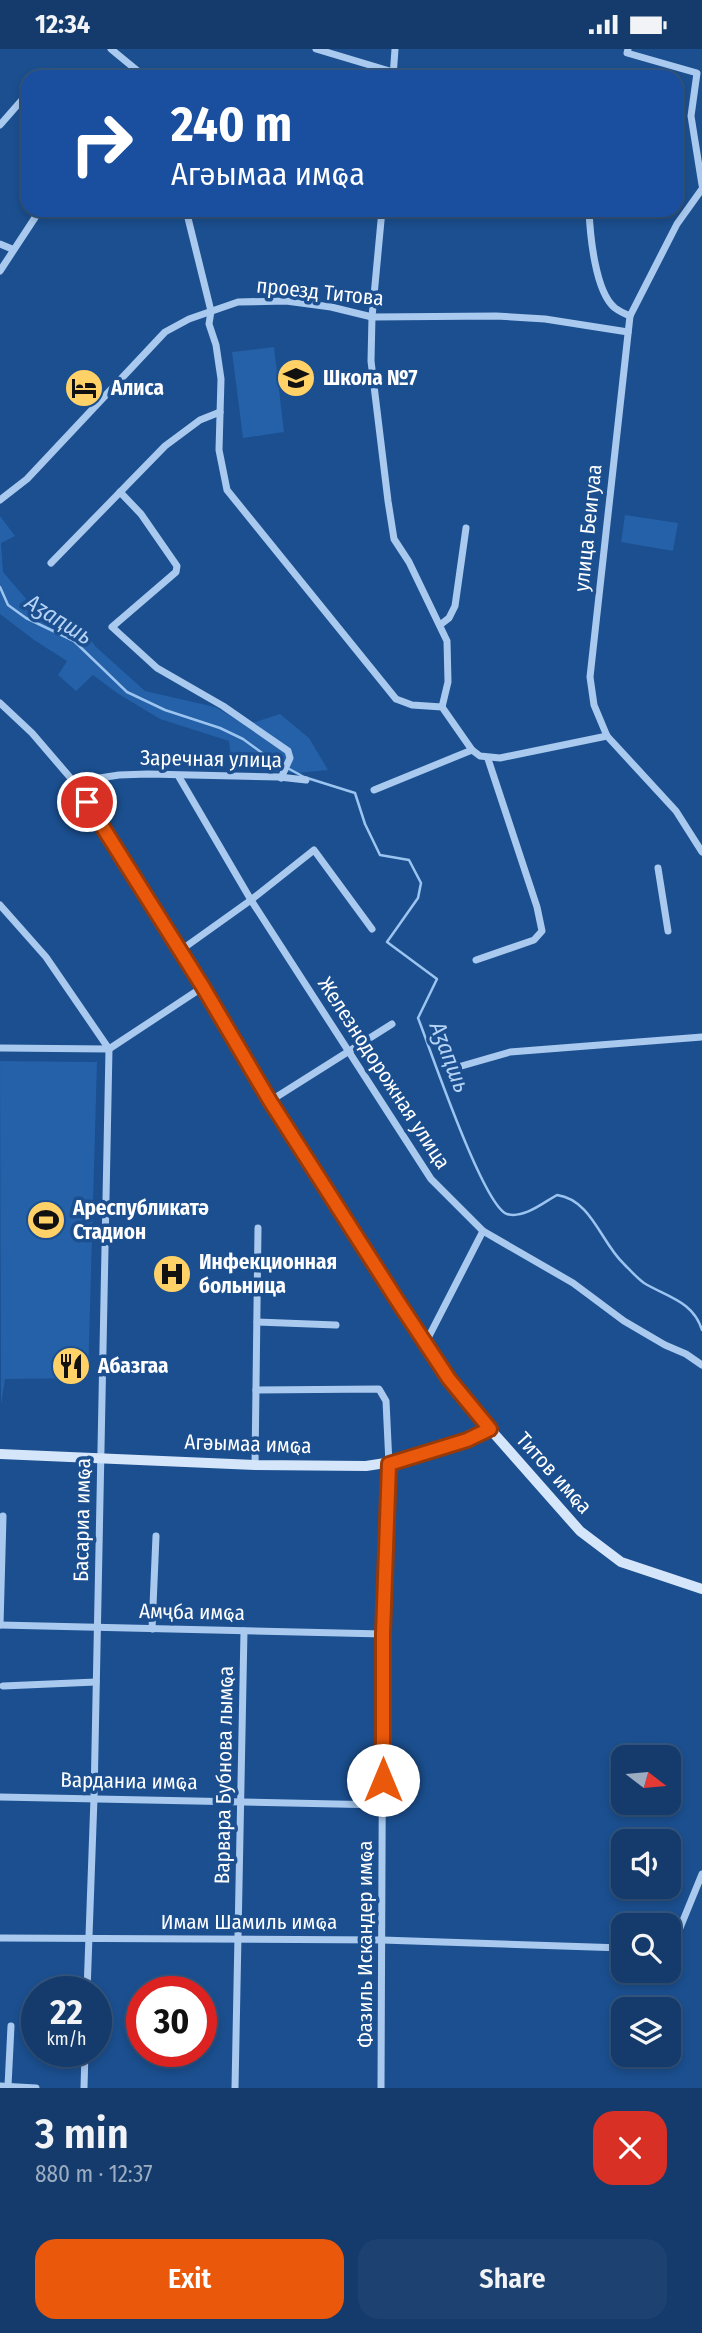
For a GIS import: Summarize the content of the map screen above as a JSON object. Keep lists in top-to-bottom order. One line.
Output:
{"streets":{"street":["проезд Титова","улица Беигуаа","Заречная улица","Железнодорожная улица","Агәымаа имҩа","Титов имҩа","Басариа имҩа","Амҷба имҩа","Варвара Бубнова лымҩа","Варданиа имҩа","Имам Шамиль имҩа","Фазиль Искандер имҩа"]},"crossings":[["проезд Титова","улица Беигуаа"],["Заречная улица","Железнодорожная улица"],["Заречная улица","Титов имҩа"],["Агәымаа имҩа","Титов имҩа"],["Агәымаа имҩа","Басариа имҩа"],["Агәымаа имҩа","Фазиль Искандер имҩа"],["Басариа имҩа","Амҷба имҩа"],["Басариа имҩа","Варданиа имҩа"],["Басариа имҩа","Имам Шамиль имҩа"],["Амҷба имҩа","Варвара Бубнова лымҩа"],["Амҷба имҩа","Фазиль Искандер имҩа"],["Варвара Бубнова лымҩа","Варданиа имҩа"],["Варвара Бубнова лымҩа","Имам Шамиль имҩа"],["Варданиа имҩа","Фазиль Искандер имҩа"],["Имам Шамиль имҩа","Фазиль Искандер имҩа"]],"water":["Аӡаԥшь"],"places":{"school or university":["Школа №7"],"hotel":["Алиса"],"sports":["Ареспубликатә Стадион"],"hospital":["Инфекционная больница"],"restaurant":["Абазгаа"]},"north":"right","page":{"status":"12:34","turn":["240 m","Агәымаа имҩа"],"speed":"22 km/h","limit":"30","heading":["3 min","880 m · 12:37"],"buttons":["Exit","Share"]}}
